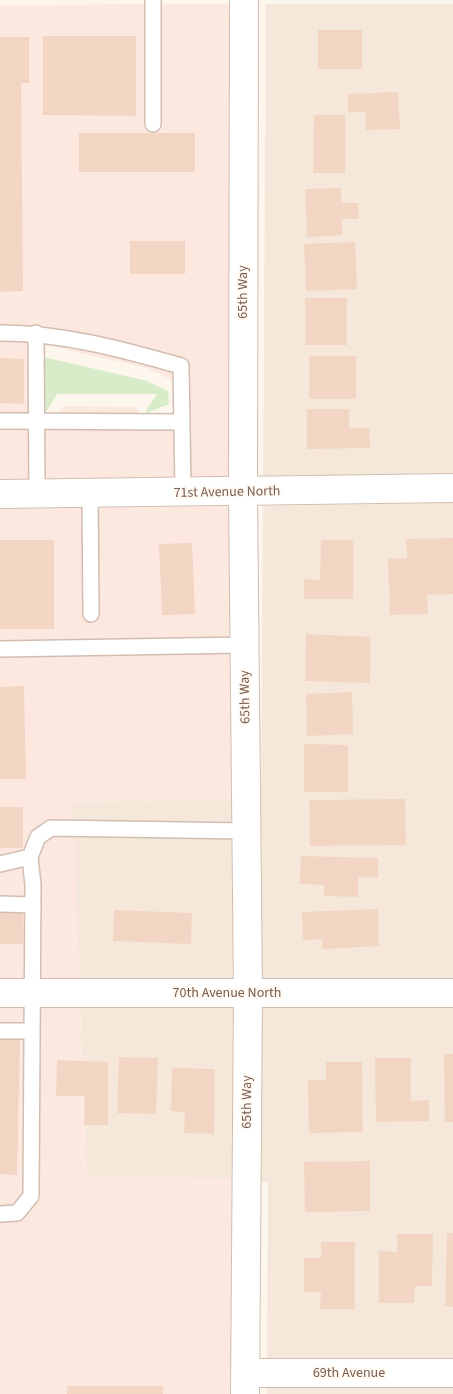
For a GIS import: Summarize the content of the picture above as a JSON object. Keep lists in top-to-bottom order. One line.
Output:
{"streets":{"street":["65th Way","71st Avenue North","70th Avenue North","69th Avenue"]},"crossings":[["65th Way","71st Avenue North"],["65th Way","70th Avenue North"],["65th Way","69th Avenue"]]}
